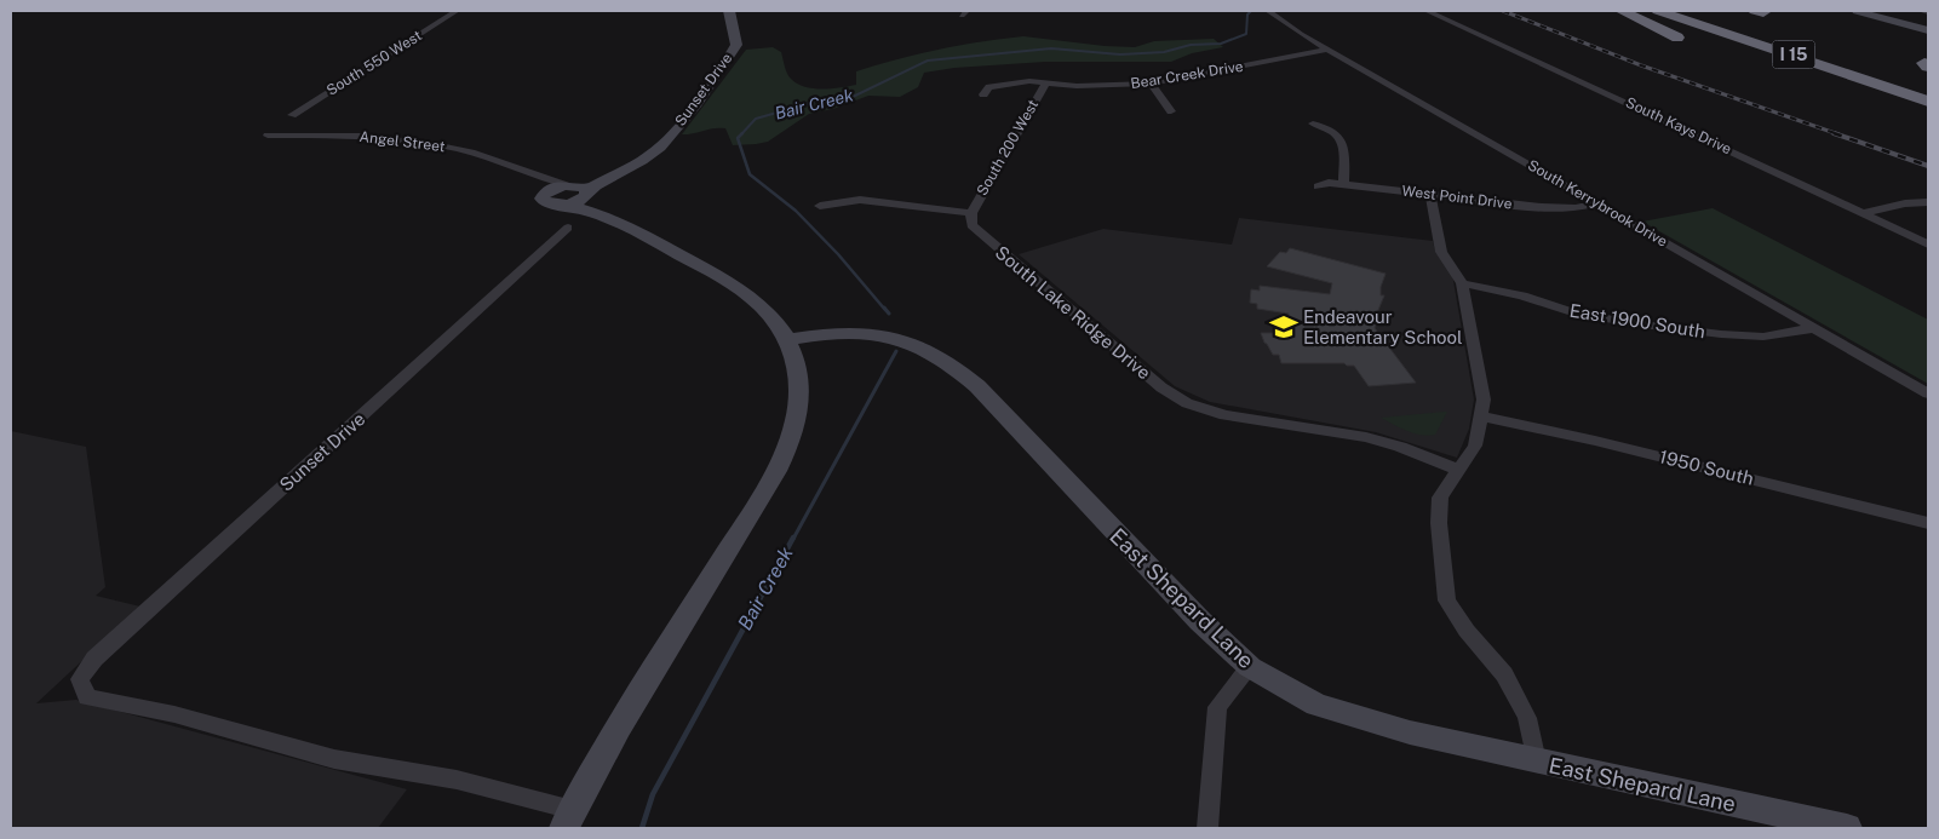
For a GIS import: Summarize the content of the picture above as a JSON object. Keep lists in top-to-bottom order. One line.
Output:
{"streets":{"highway":["I 15"],"main road":["Sunset Drive","East Shepard Lane"],"street":["South 550 West","Bear Creek Drive","South Kays Drive","Angel Street","South 200 West","West Point Drive","South Kerrybrook Drive","South Lake Ridge Drive","East 1900 South","1950 South"]},"crossings":[["Bear Creek Drive","South 200 West"],["Bear Creek Drive","South Kerrybrook Drive"],["Sunset Drive","Angel Street"],["South 200 West","South Lake Ridge Drive"],["West Point Drive","South Kerrybrook Drive"],["South Kerrybrook Drive","East 1900 South"]],"water":["Bair Creek"],"places":{"school or university":["Endeavour Elementary School"]}}
